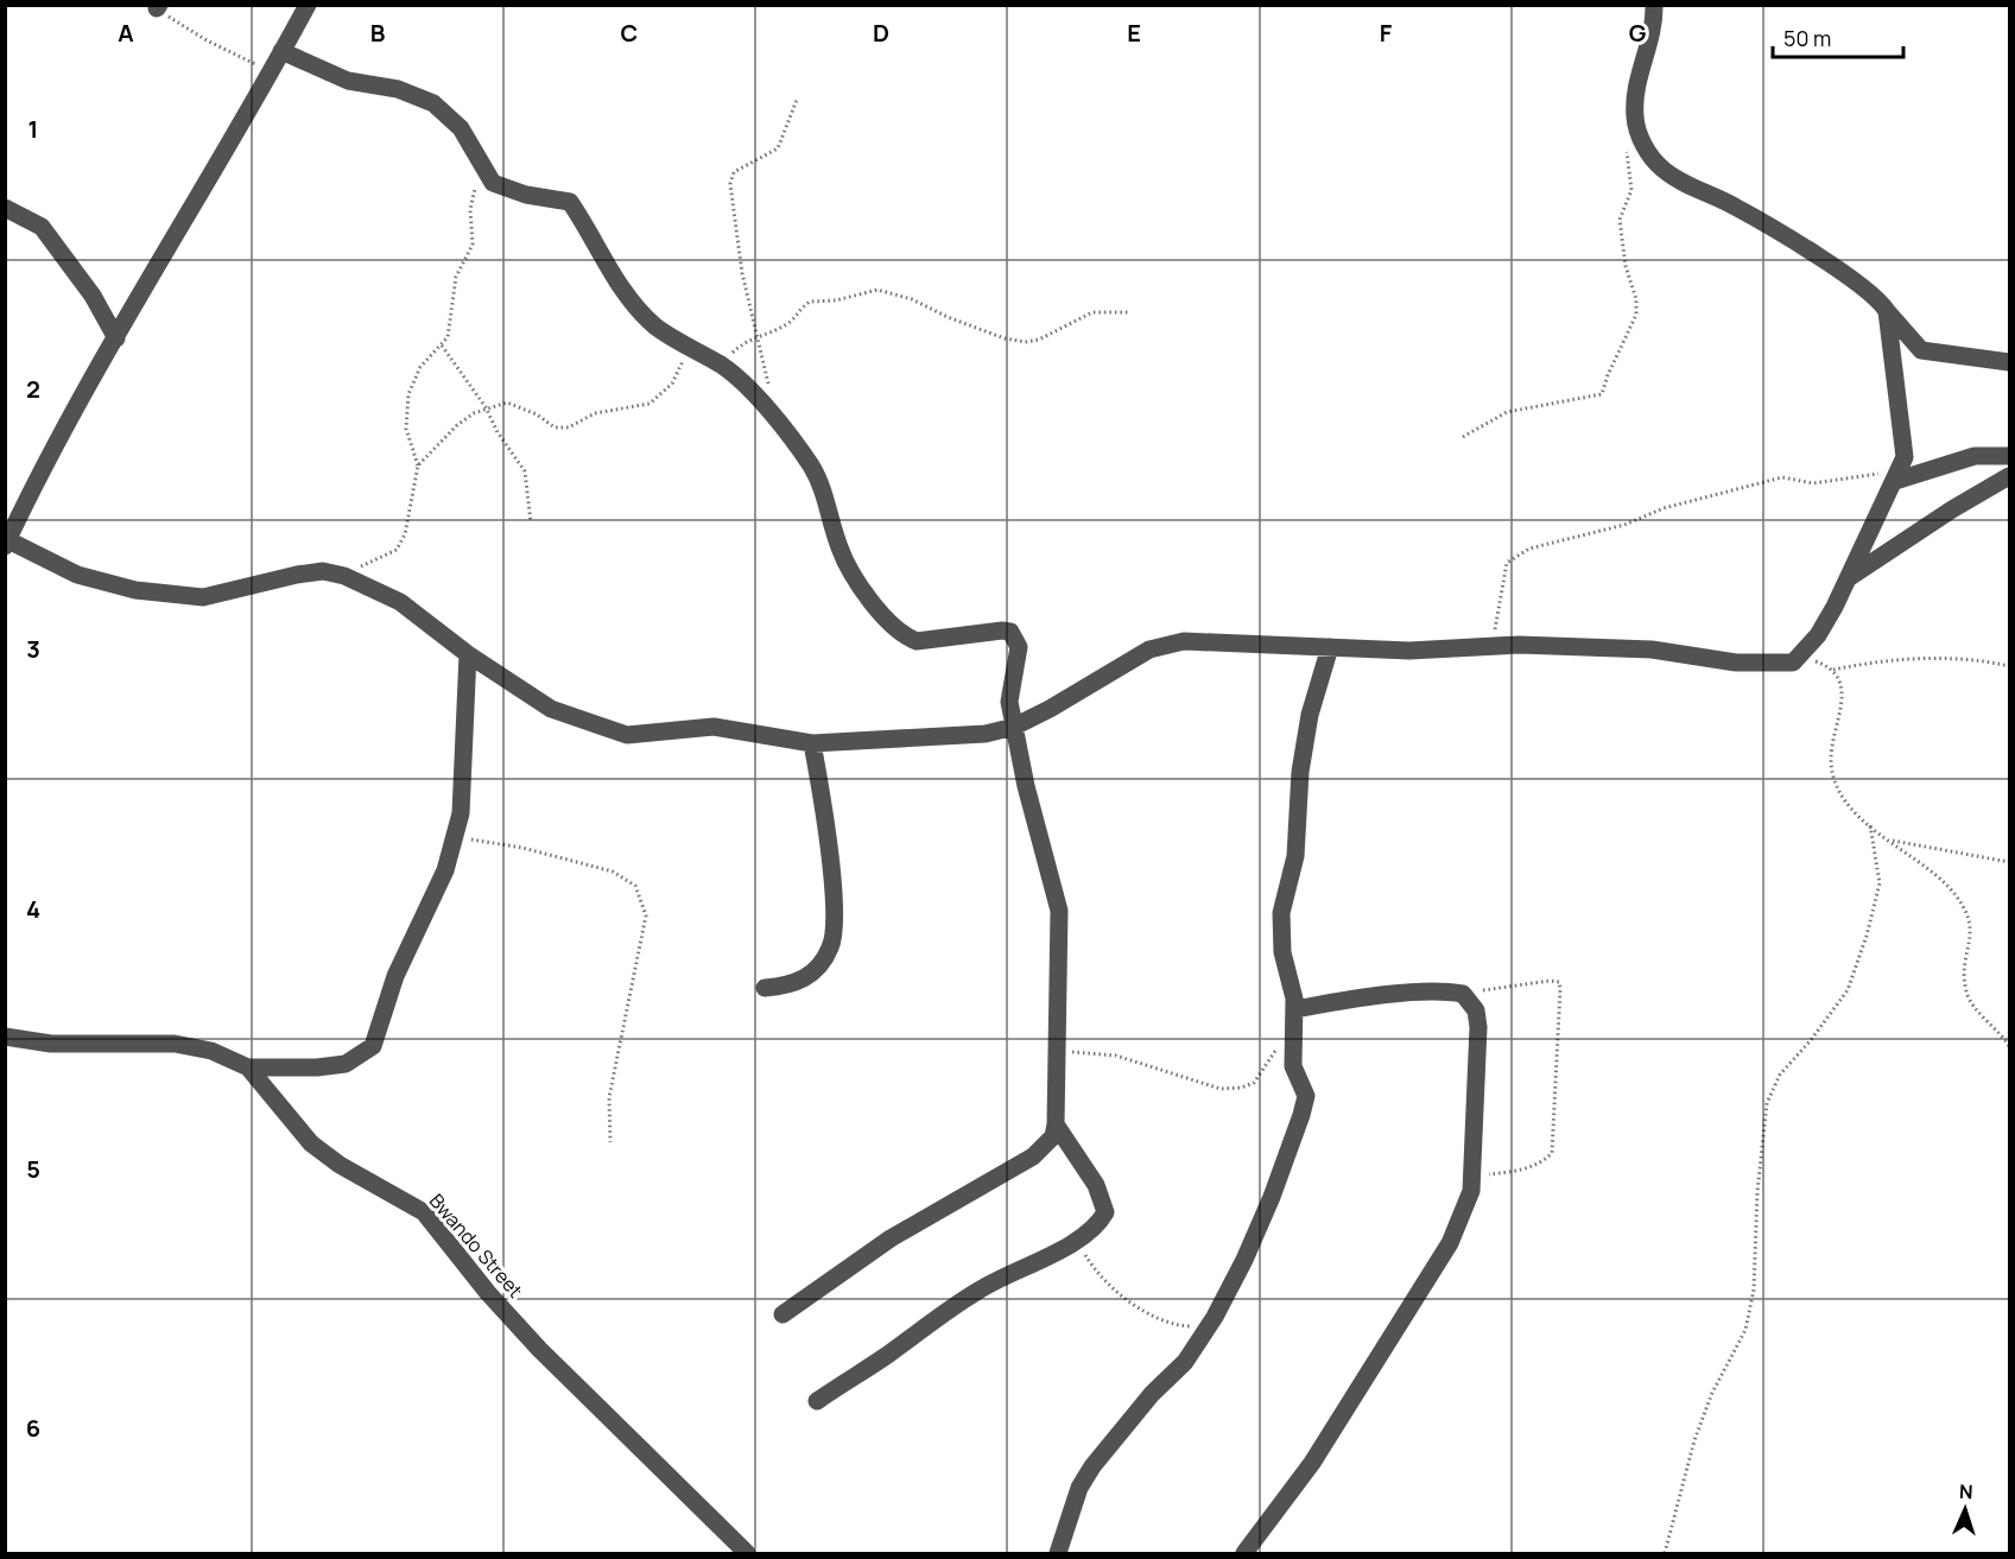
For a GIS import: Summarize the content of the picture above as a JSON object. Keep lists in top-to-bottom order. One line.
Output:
{"streets":{"street":["Bwando Street"]},"scale_bar":"50 m","north":"top","grid":{"columns":["A","B","C","D","E","F","G"],"rows":["1","2","3","4","5","6"]}}
